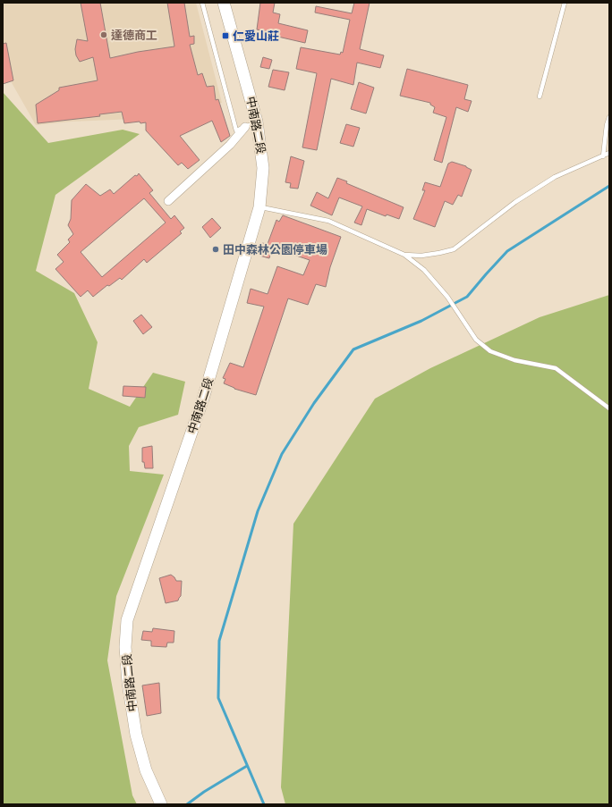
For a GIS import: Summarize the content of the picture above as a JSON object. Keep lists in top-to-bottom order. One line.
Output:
{"streets":{"main road":["中南路二段"]},"places":{"other":["達德商工","田中森林公園停車場"],"transit":["仁愛山莊"]}}
